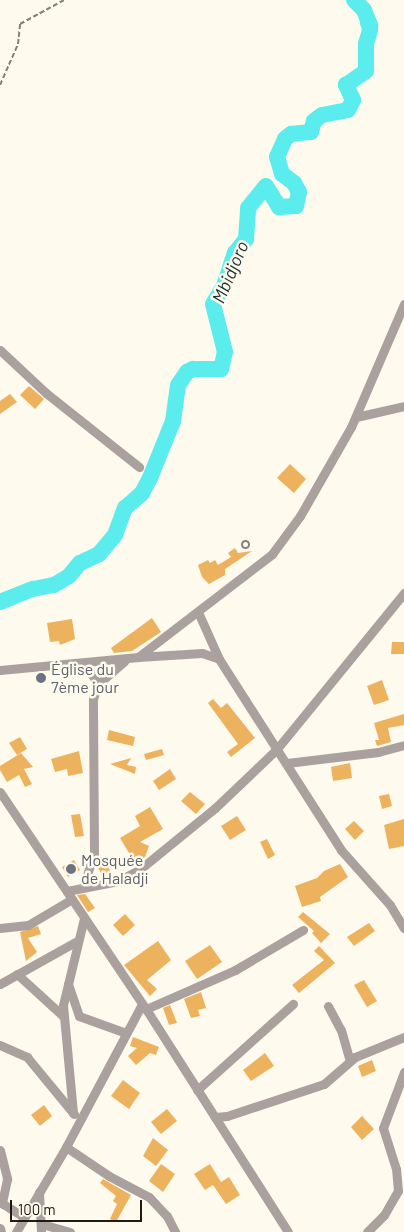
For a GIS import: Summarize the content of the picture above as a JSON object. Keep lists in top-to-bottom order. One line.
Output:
{"water":["Mbidjoro"],"places":["Église du 7ème jour","Mosquée de Haladji"],"scale_bar":"100 m"}
